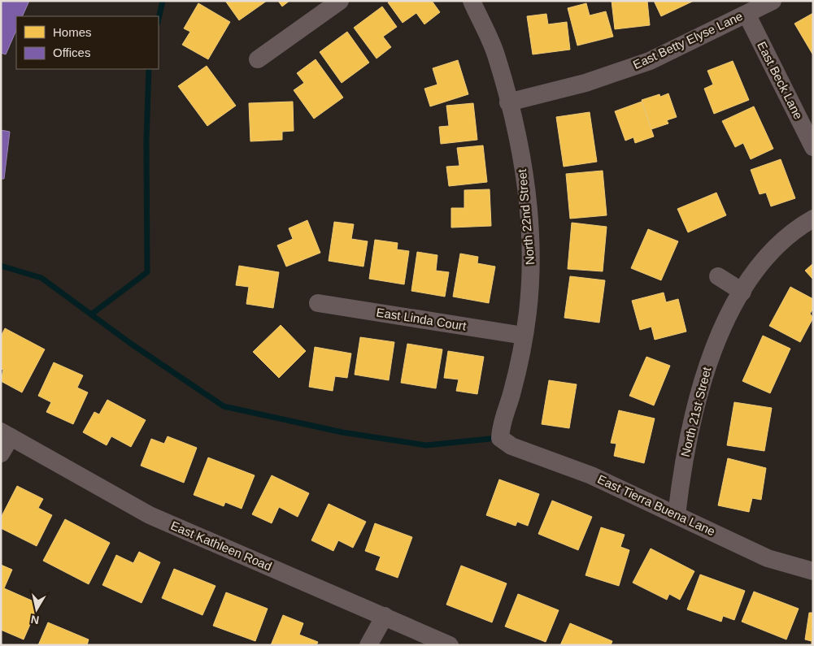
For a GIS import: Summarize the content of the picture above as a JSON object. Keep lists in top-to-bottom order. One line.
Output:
{"streets":{"street":["East Betty Elyse Lane","East Beck Lane","North 22nd Street","East Linda Court","North 21st Street","East Tierra Buena Lane","East Kathleen Road"]},"crossings":[["East Betty Elyse Lane","East Beck Lane"],["East Betty Elyse Lane","North 22nd Street"],["North 22nd Street","East Linda Court"],["North 22nd Street","East Tierra Buena Lane"],["North 21st Street","East Tierra Buena Lane"]],"legend":["Homes","Offices"],"north":"bottom"}
